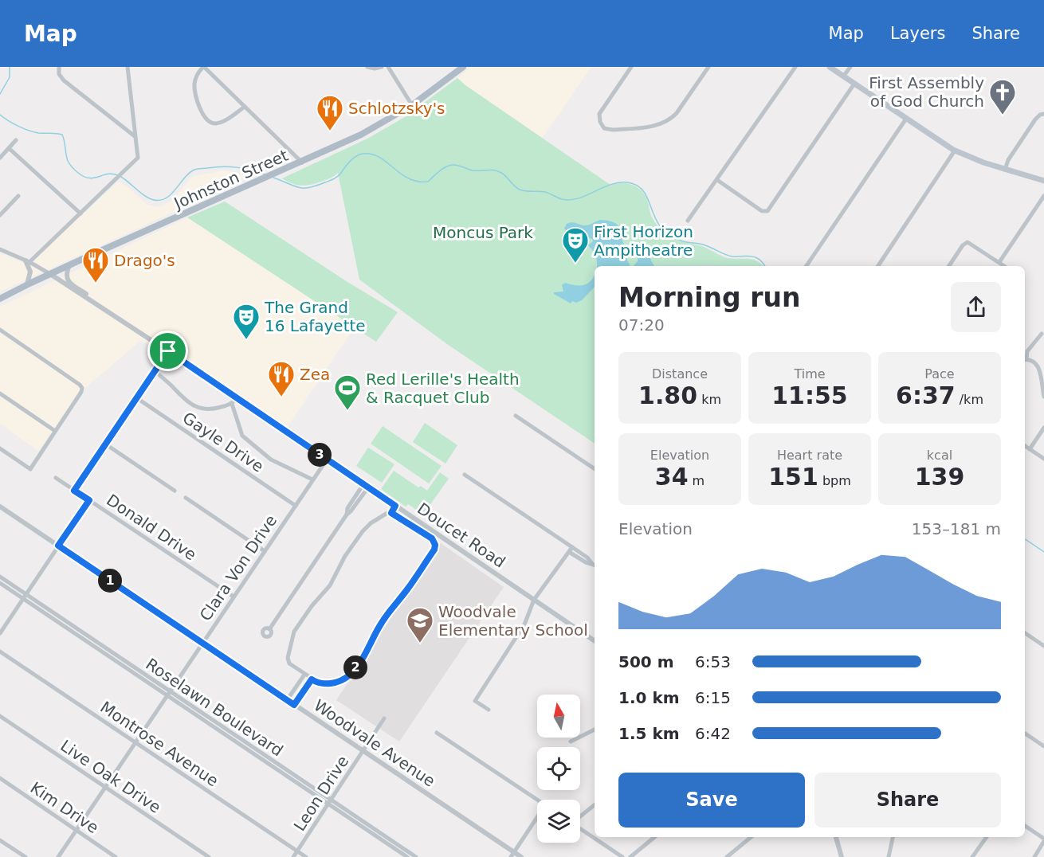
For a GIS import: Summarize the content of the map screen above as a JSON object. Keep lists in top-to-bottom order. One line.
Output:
{"streets":{"main road":["Johnston Street"],"street":["Gayle Drive","Donald Drive","Doucet Road","Clara Von Drive","Roselawn Boulevard","Woodvale Avenue","Montrose Avenue","Live Oak Drive","Leon Drive","Kim Drive"]},"crossings":[["Johnston Street","Doucet Road"],["Gayle Drive","Clara Von Drive"],["Donald Drive","Clara Von Drive"],["Doucet Road","Clara Von Drive"],["Clara Von Drive","Roselawn Boulevard"],["Clara Von Drive","Woodvale Avenue"],["Clara Von Drive","Montrose Avenue"],["Clara Von Drive","Live Oak Drive"],["Clara Von Drive","Kim Drive"],["Roselawn Boulevard","Leon Drive"],["Woodvale Avenue","Leon Drive"],["Montrose Avenue","Leon Drive"]],"parks":["Moncus Park"],"places":{"church":["First Assembly of God Church"],"restaurant":["Schlotzsky's","Drago's","Zea"],"theatre":["First Horizon Ampitheatre","The Grand 16 Lafayette"],"sports":["Red Lerille's Health & Racquet Club"],"school or university":["Woodvale Elementary School"]},"north":"top","page":{"header":"Map","nav":["Map","Layers","Share"],"heading":["Morning run","07:20"],"stats":[["Distance","1.80 km"],["Time","11:55"],["Pace","6:37 /km"],["Elevation","34 m"],["Heart rate","151 bpm"],["kcal","139"]],"pins":["3","1","2"],"chart":["Elevation","153–181 m"],"list":[{"name":"500 m","note":"6:53"},{"name":"1.0 km","note":"6:15"},{"name":"1.5 km","note":"6:42"}],"buttons":["Save","Share"]}}
